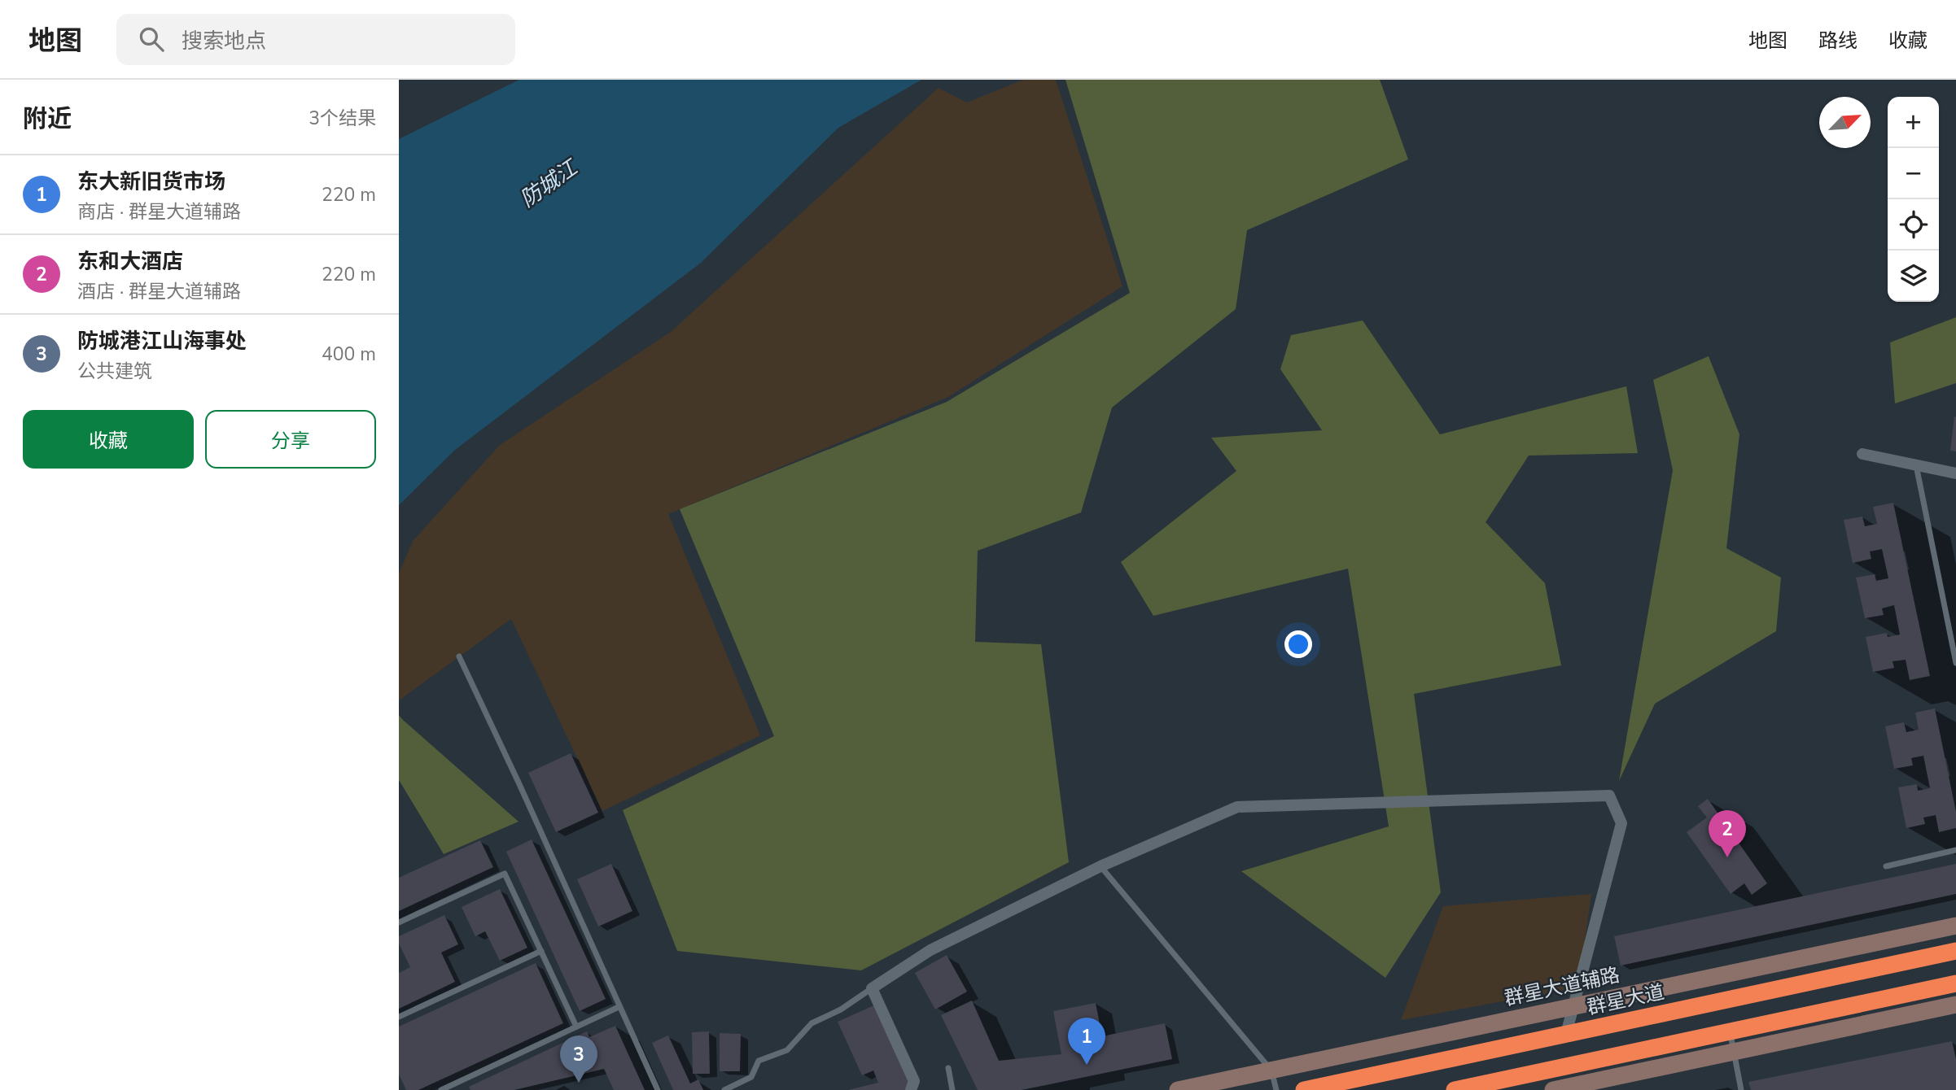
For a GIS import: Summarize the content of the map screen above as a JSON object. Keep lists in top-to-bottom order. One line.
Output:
{"streets":{"highway":["群星大道"],"street":["群星大道辅路"]},"water":["防城江"],"north":"top right","page":{"header":"地图","search":"搜索地点","nav":["地图","路线","收藏"],"heading":["附近","3个结果"],"map_buttons":["+","−"],"list":[{"mark":"1","name":"东大新旧货市场","note":"商店 · 群星大道辅路","value":"220 m"},{"mark":"2","name":"东和大酒店","note":"酒店 · 群星大道辅路","value":"220 m"},{"mark":"3","name":"防城港江山海事处","note":"公共建筑","value":"400 m"}],"buttons":["收藏","分享"],"pins":["2","1","3"]}}
